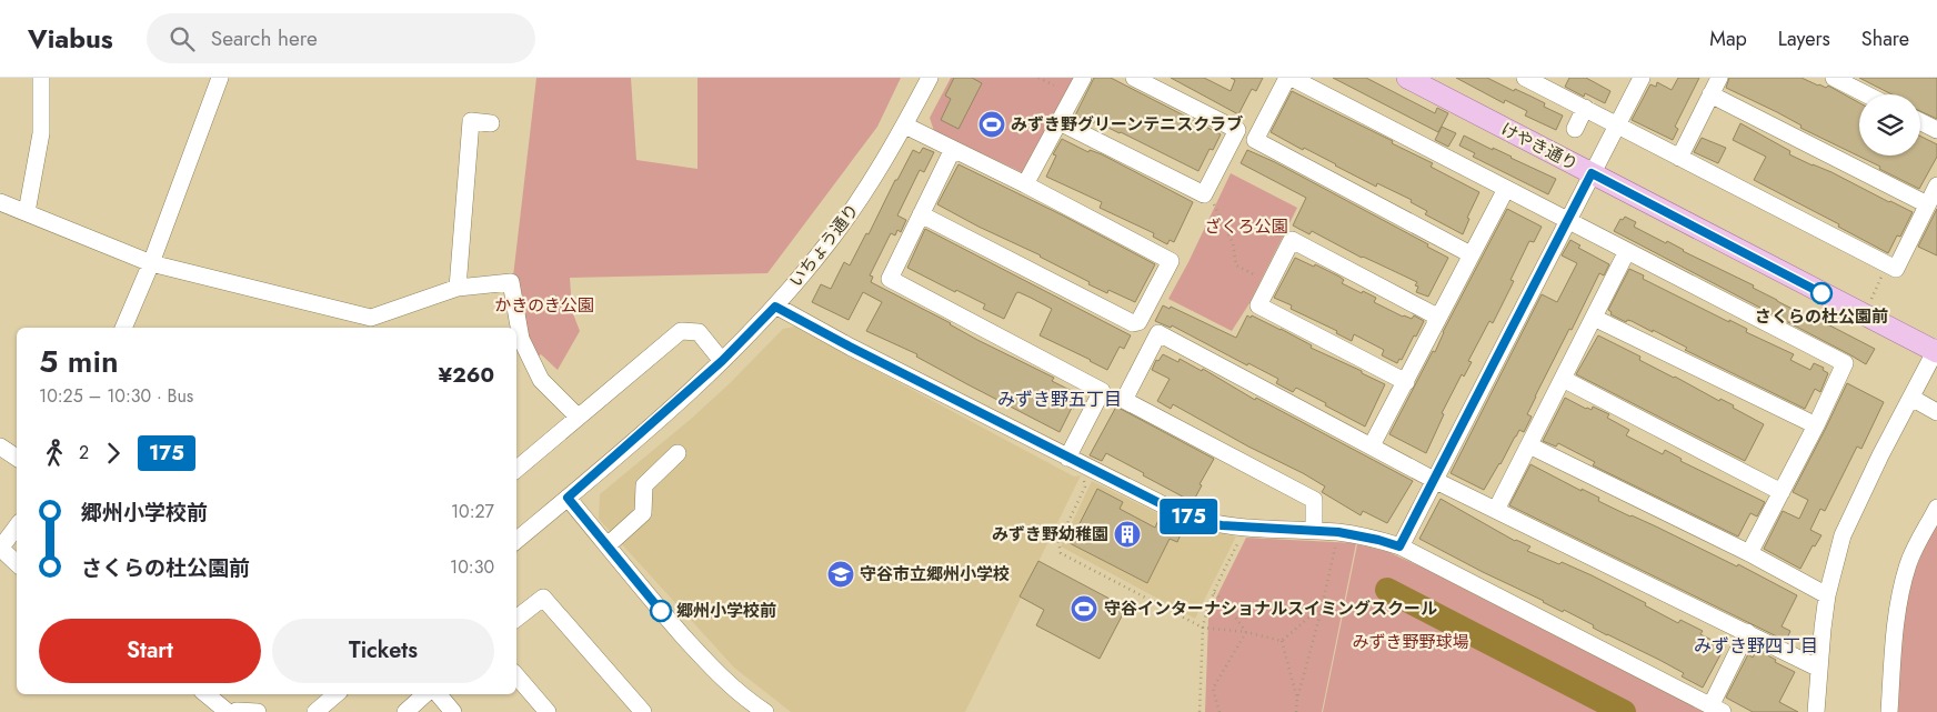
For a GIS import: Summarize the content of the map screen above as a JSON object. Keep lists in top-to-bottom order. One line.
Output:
{"streets":{"main road":["けやき通り"],"street":["いちょう通り"]},"districts":["みずき野五丁目","みずき野四丁目"],"parks":["ざくろ公園","かきのき公園","みずき野野球場"],"places":{"sports":["みずき野グリーンテニスクラブ","守谷インターナショナルスイミングスクール"],"other":["さくらの杜公園前","郷州小学校前"],"building":["みずき野幼稚園"],"school or university":["守谷市立郷州小学校"]},"lines":["bus line 175"],"page":{"header":"Viabus","search":"Search here","nav":["Map","Layers","Share"],"on_map":"175","heading":["5 min","10:25 – 10:30 · Bus","¥260"],"legs":["2","175"],"list":[{"name":"郷州小学校前","value":"10:27"},{"name":"さくらの杜公園前","value":"10:30"}],"buttons":["Start","Tickets"]}}
